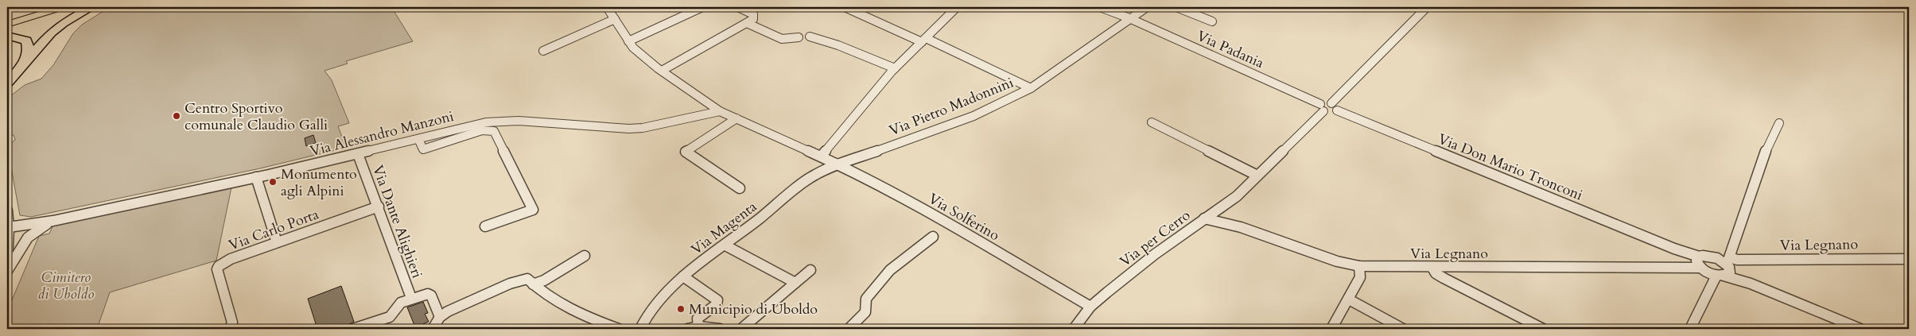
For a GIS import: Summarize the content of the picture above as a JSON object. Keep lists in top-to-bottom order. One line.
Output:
{"streets":{"street":["Via Padania","Via Pietro Madonnini","Via Alessandro Manzoni","Via Don Mario Tronconi","Via Solferino","Via Dante Alighieri","Via Magenta","Via Carlo Porta","Via per Cerro","Via Legnano"]},"crossings":[["Via Padania","Via Pietro Madonnini"],["Via Padania","Via per Cerro"],["Via Pietro Madonnini","Via Solferino"],["Via Pietro Madonnini","Via Magenta"],["Via Alessandro Manzoni","Via Solferino"],["Via Alessandro Manzoni","Via Dante Alighieri"],["Via Don Mario Tronconi","Via Legnano"],["Via Solferino","Via Magenta"],["Via Solferino","Via per Cerro"],["Via Dante Alighieri","Via Carlo Porta"],["Via per Cerro","Via Legnano"]],"parks":["Cimitero di Uboldo"],"places":["Centro Sportivo comunale Claudio Galli","Monumento agli Alpini","Municipio di Uboldo"]}
